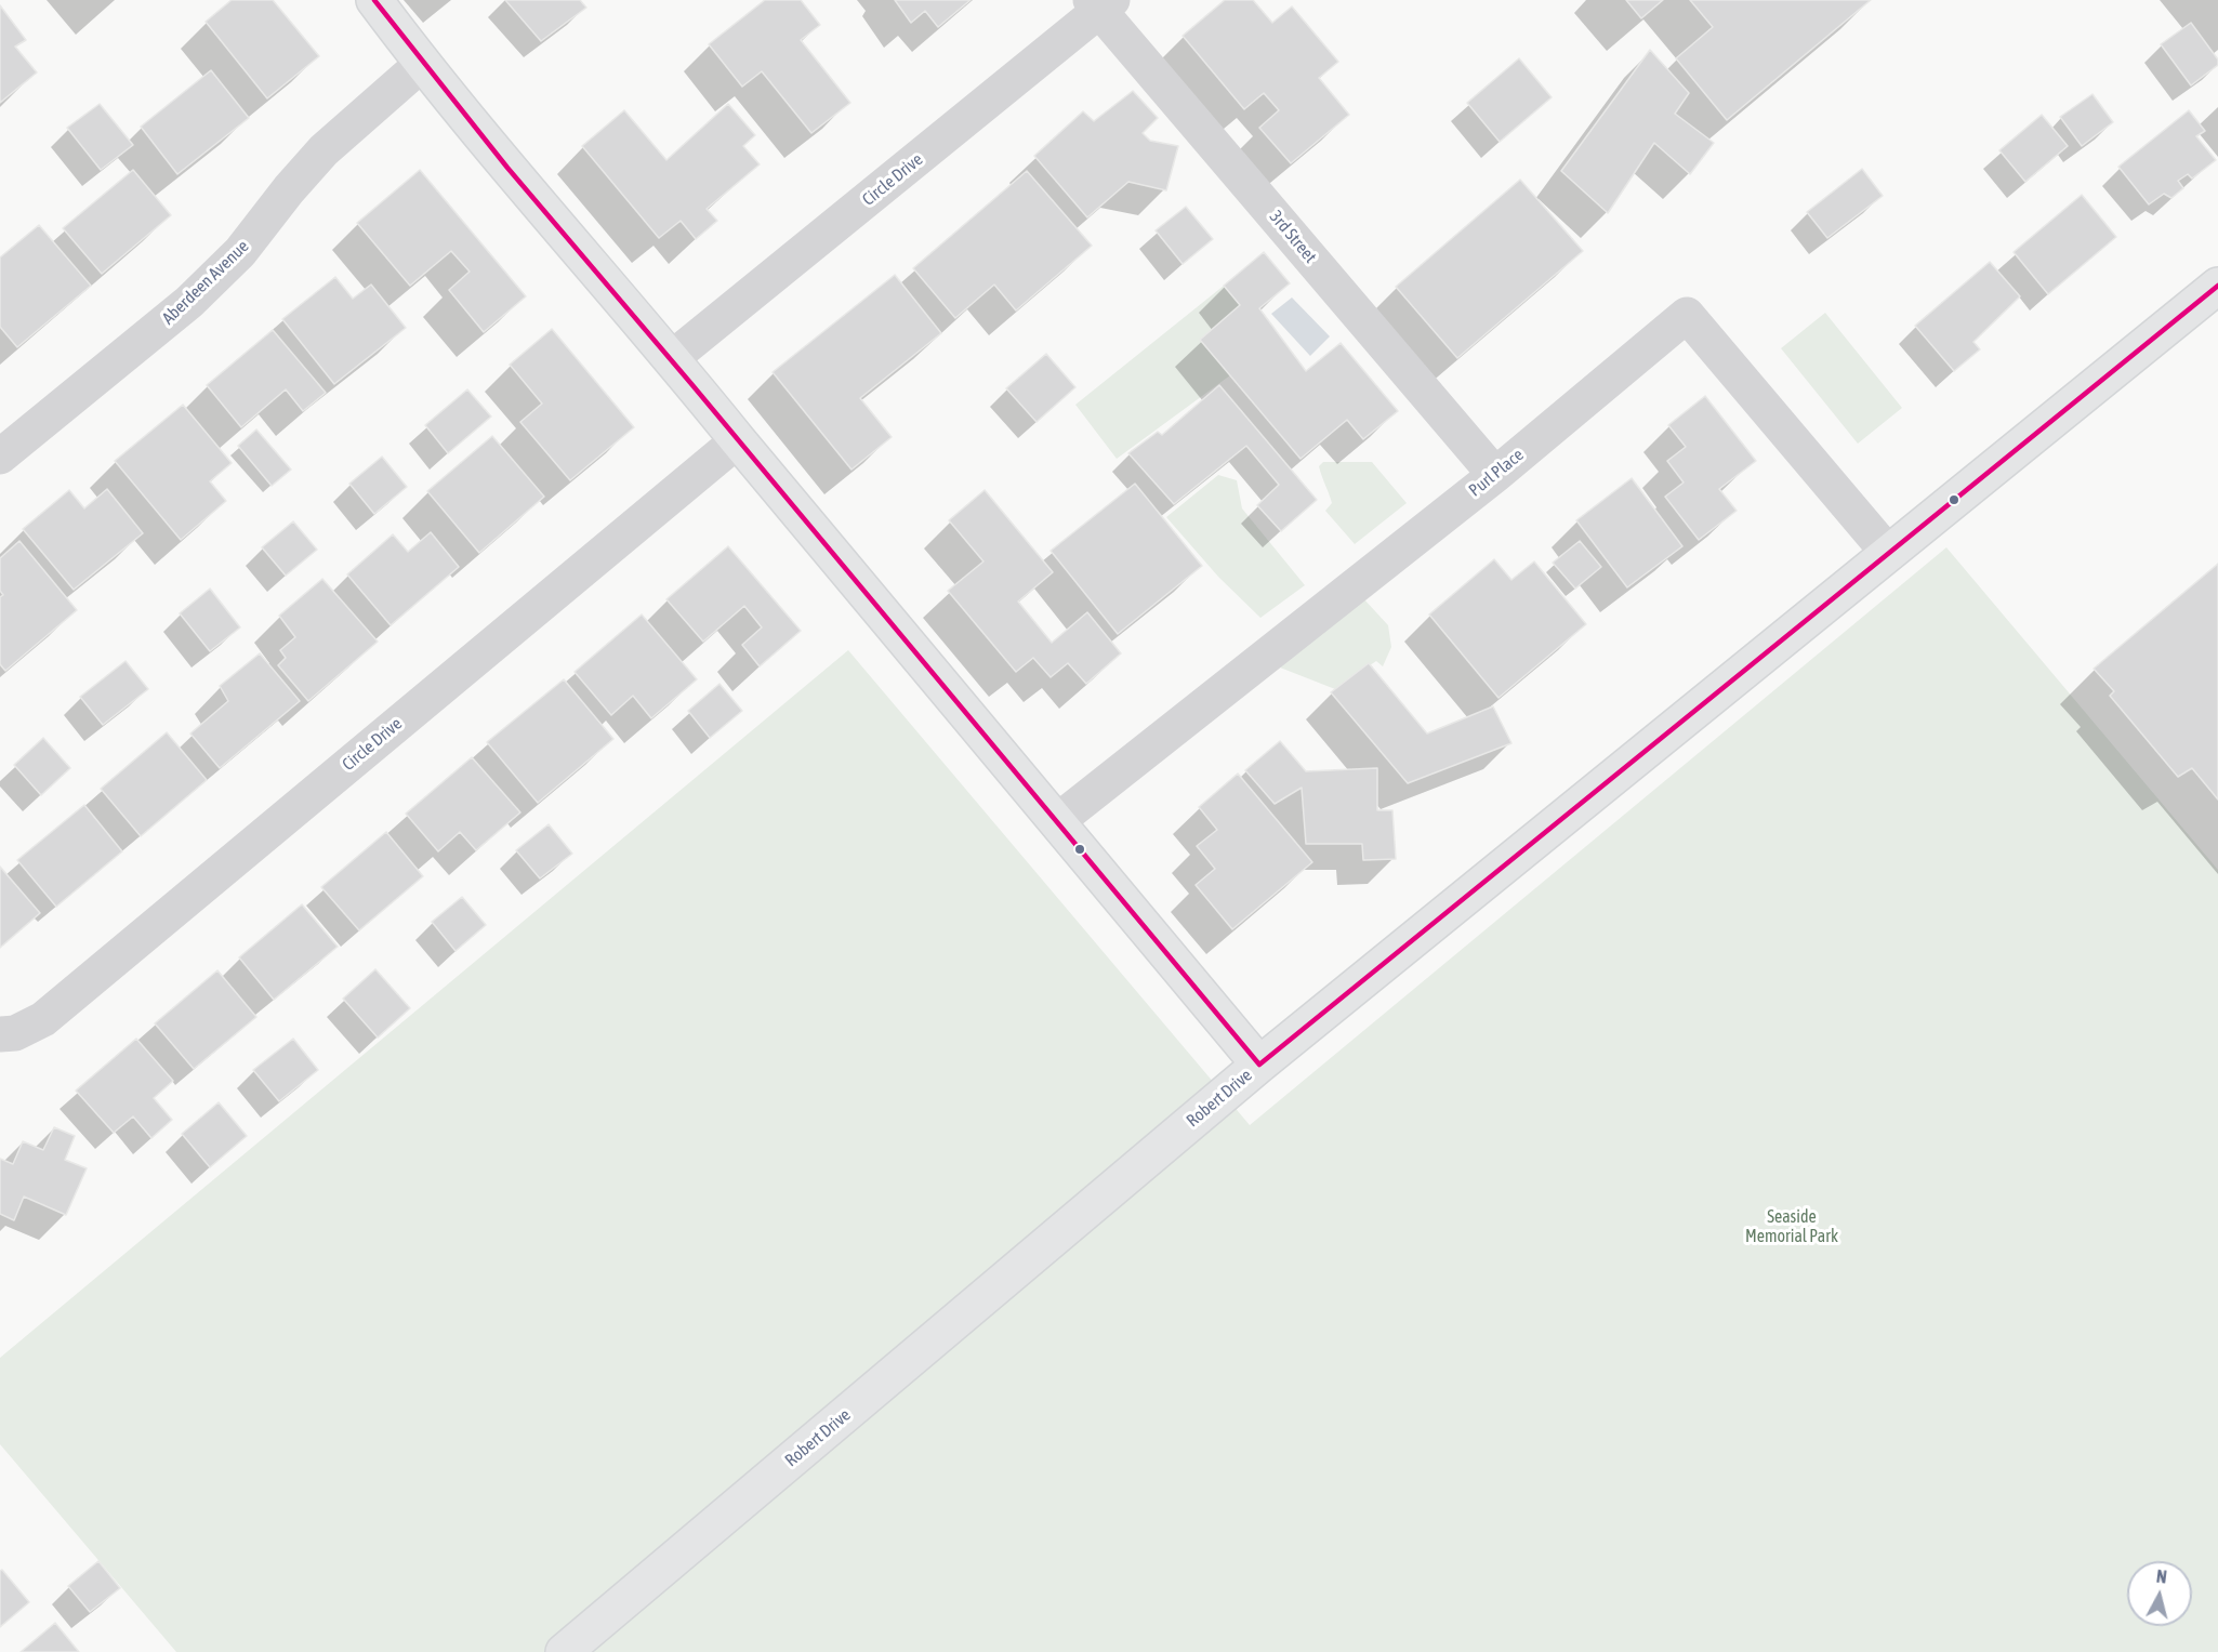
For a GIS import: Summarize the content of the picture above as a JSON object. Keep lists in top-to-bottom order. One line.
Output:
{"streets":{"street":["Circle Drive","3rd Street","Aberdeen Avenue","Purl Place","Robert Drive"]},"crossings":[["Circle Drive","3rd Street"],["3rd Street","Purl Place"],["Purl Place","Robert Drive"]],"parks":["Seaside Memorial Park"],"north":"top"}
